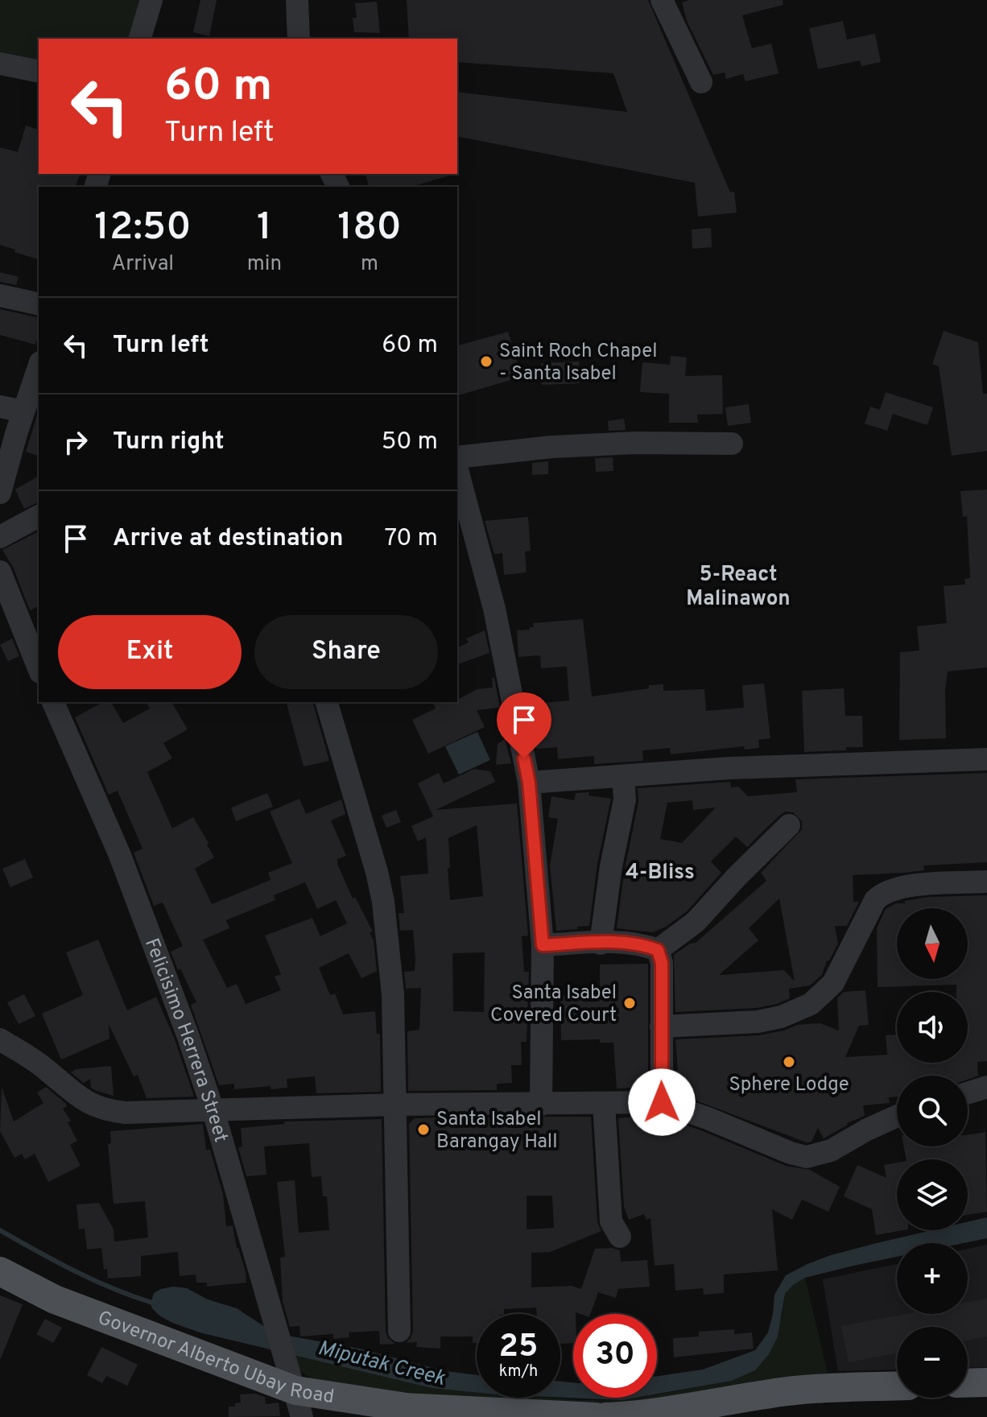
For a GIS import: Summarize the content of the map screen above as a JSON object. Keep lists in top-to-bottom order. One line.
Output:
{"streets":{"main road":["Governor Alberto Ubay Road"],"street":["Felicisimo Herrera Street"]},"crossings":[["Felicisimo Herrera Street","Governor Alberto Ubay Road"]],"districts":["5-React Malinawon","4-Bliss"],"water":["Miputak Creek"],"places":["Saint Roch Chapel - Santa Isabel","Santa Isabel Covered Court","Sphere Lodge","Santa Isabel Barangay Hall"],"north":"bottom","page":{"turn":["60 m","Turn left"],"eta":["12:50","Arrival","1","min","180","m"],"list":[{"name":"Turn left","value":"60 m"},{"name":"Turn right","value":"50 m"},{"name":"Arrive at destination","value":"70 m"}],"buttons":["Exit","Share"],"map_buttons":["+","−"],"speed":"25 km/h","limit":"30"}}
